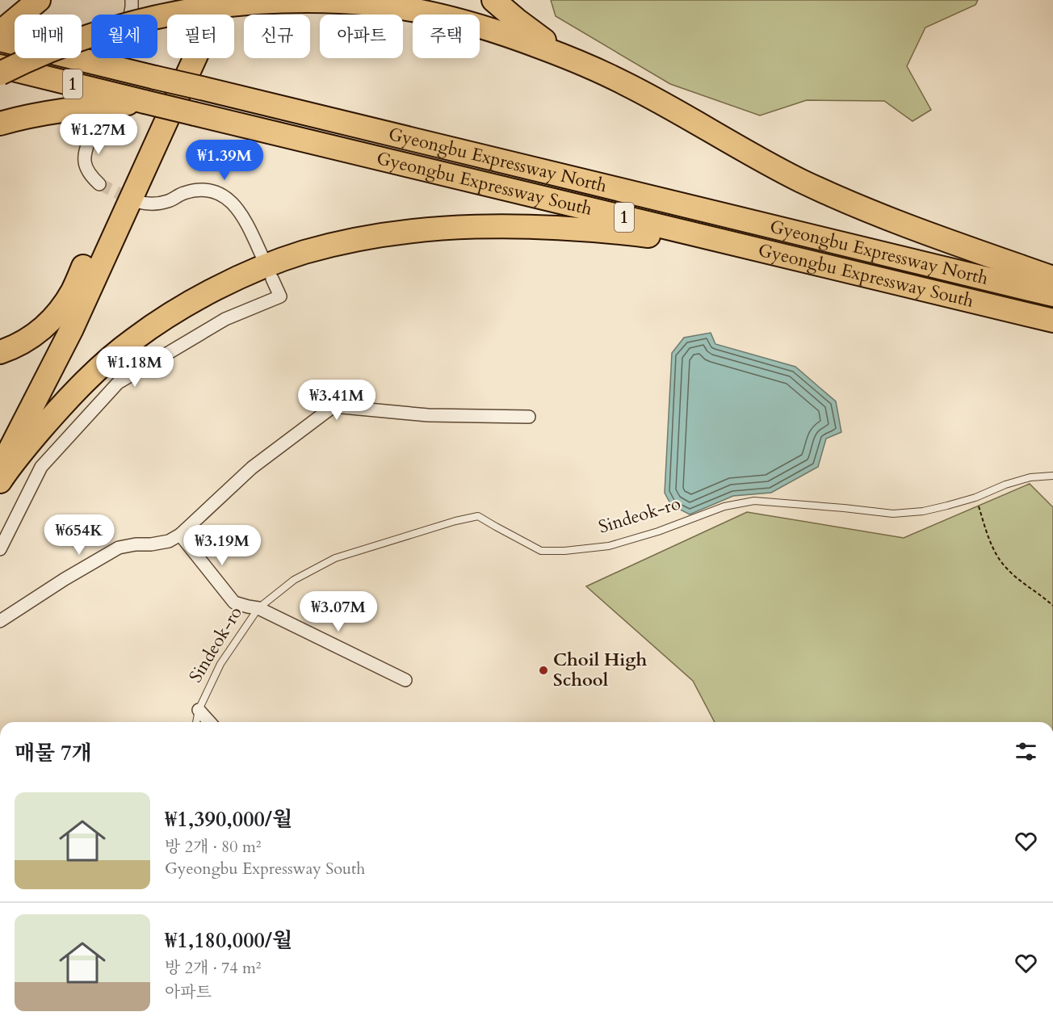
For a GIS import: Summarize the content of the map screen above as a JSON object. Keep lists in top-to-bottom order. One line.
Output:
{"streets":{"highway":["1","Gyeongbu Expressway North","Gyeongbu Expressway South"],"street":["Sindeok-ro"]},"places":["Choil High School"],"page":{"chip":["매매","월세","필터","신규","아파트","주택"],"price":["₩1.27M","₩1.39M","₩1.18M","₩3.41M","₩654K","₩3.19M","₩3.07M"],"heading":"매물 7개","list":[{"name":"₩1,390,000/월","note":"방 2개 · 80 m² · Gyeongbu Expressway South"},{"name":"₩1,180,000/월","note":"방 2개 · 74 m² · 아파트"}]}}
